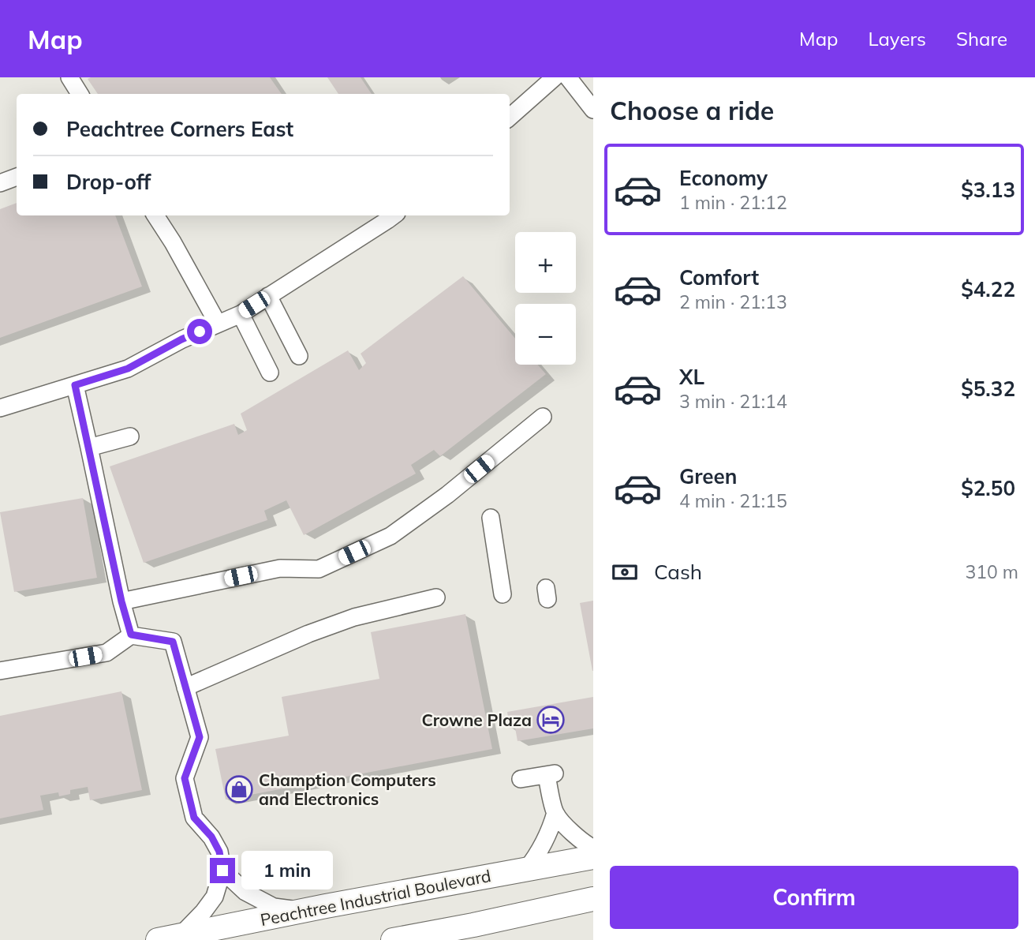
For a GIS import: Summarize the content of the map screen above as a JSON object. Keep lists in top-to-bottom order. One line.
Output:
{"streets":{"highway":["Peachtree Industrial Boulevard"]},"places":{"hotel":["Crowne Plaza"],"shop":["Chamption Computers and Electronics"]},"page":{"header":"Map","nav":["Map","Layers","Share"],"heading":"Choose a ride","banner":["Peachtree Corners East","Drop-off"],"list":[{"name":"Economy","note":"1 min · 21:12","value":"$3.13"},{"name":"Comfort","note":"2 min · 21:13","value":"$4.22"},{"name":"XL","note":"3 min · 21:14","value":"$5.32"},{"name":"Green","note":"4 min · 21:15","value":"$2.50"}],"map_buttons":["+","−"],"pay":["Cash","310 m"],"bubble":"1 min","buttons":"Confirm"}}
